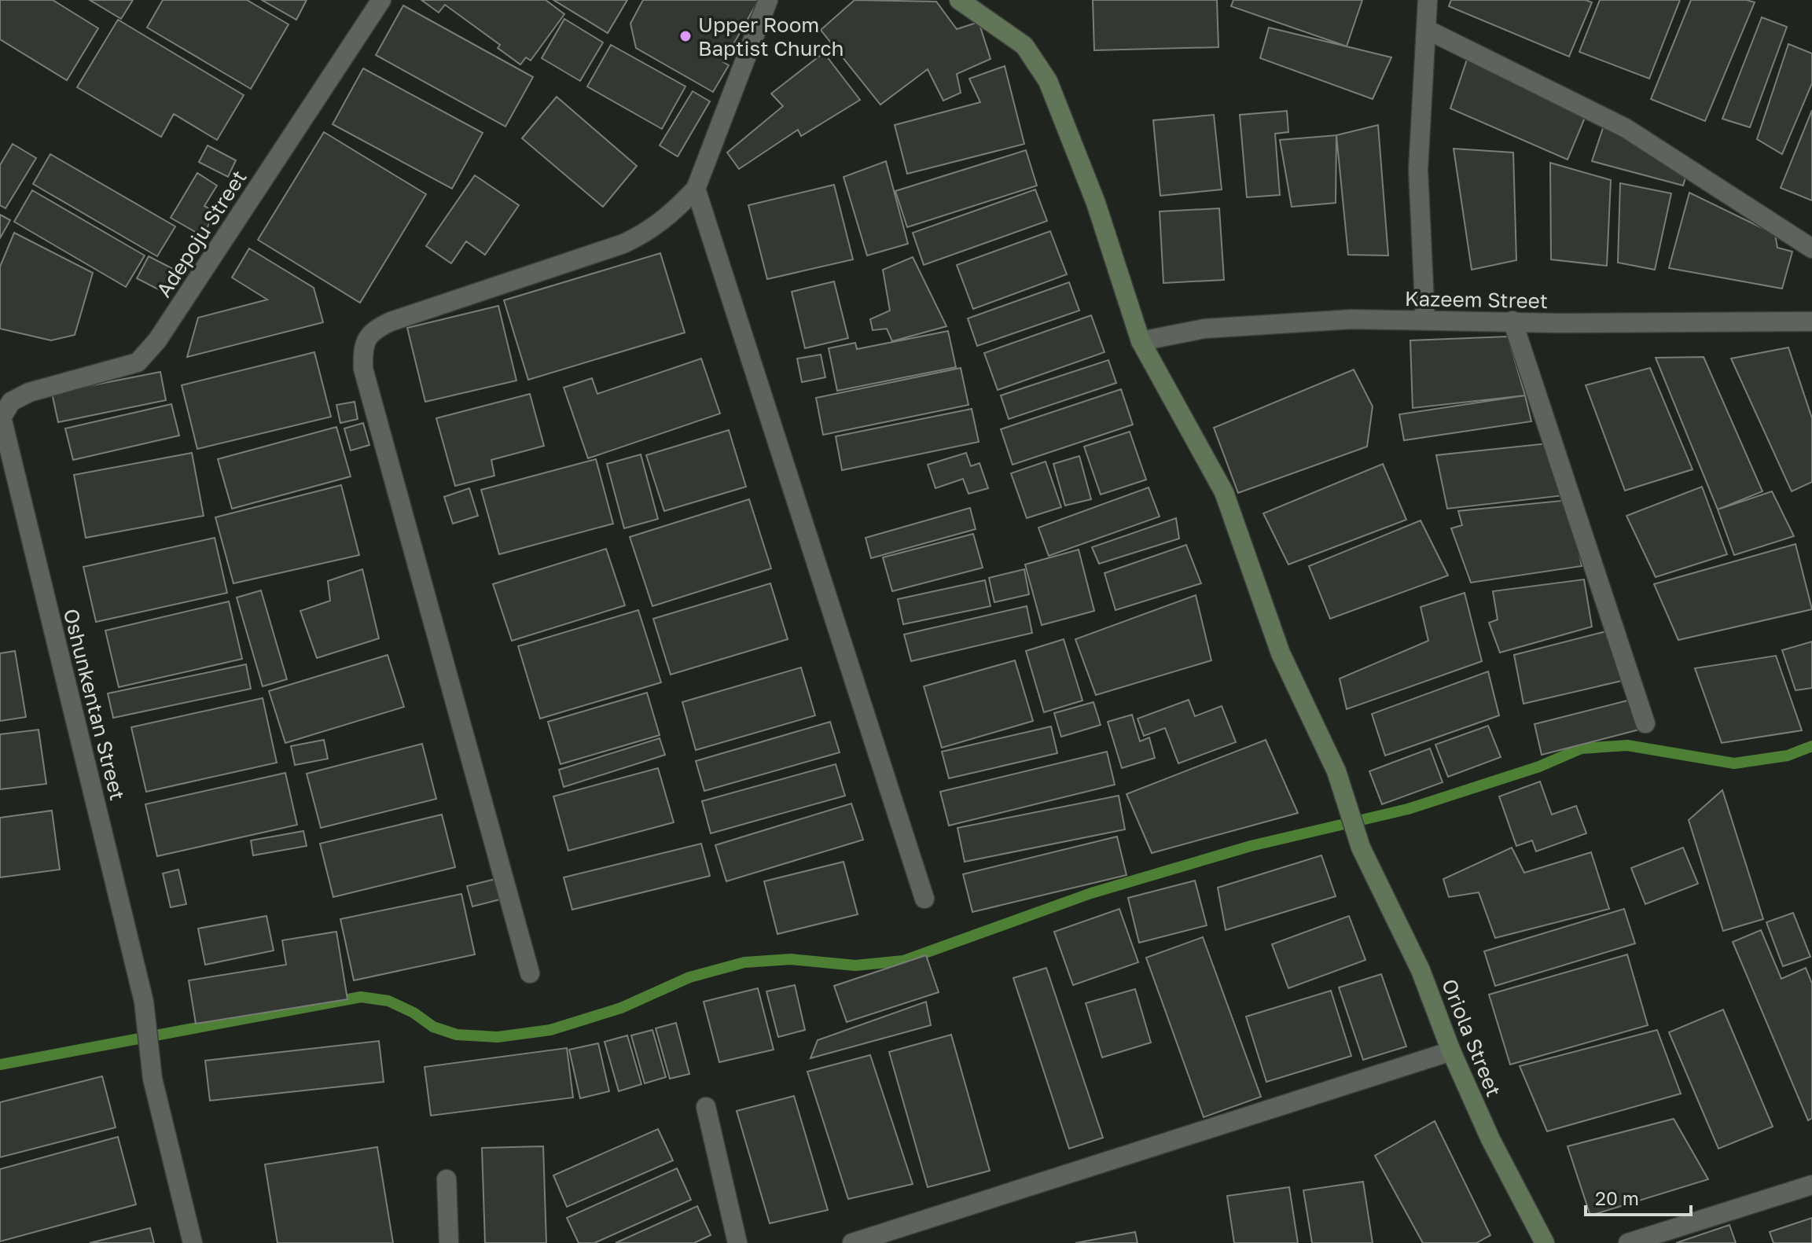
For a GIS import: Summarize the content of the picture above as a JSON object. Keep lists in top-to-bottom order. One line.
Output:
{"streets":{"street":["Adepoju Street","Kazeem Street","Oshunkentan Street","Oriola Street"]},"crossings":[["Adepoju Street","Oshunkentan Street"],["Kazeem Street","Oriola Street"]],"places":["Upper Room Baptist Church"],"scale_bar":"20 m"}
